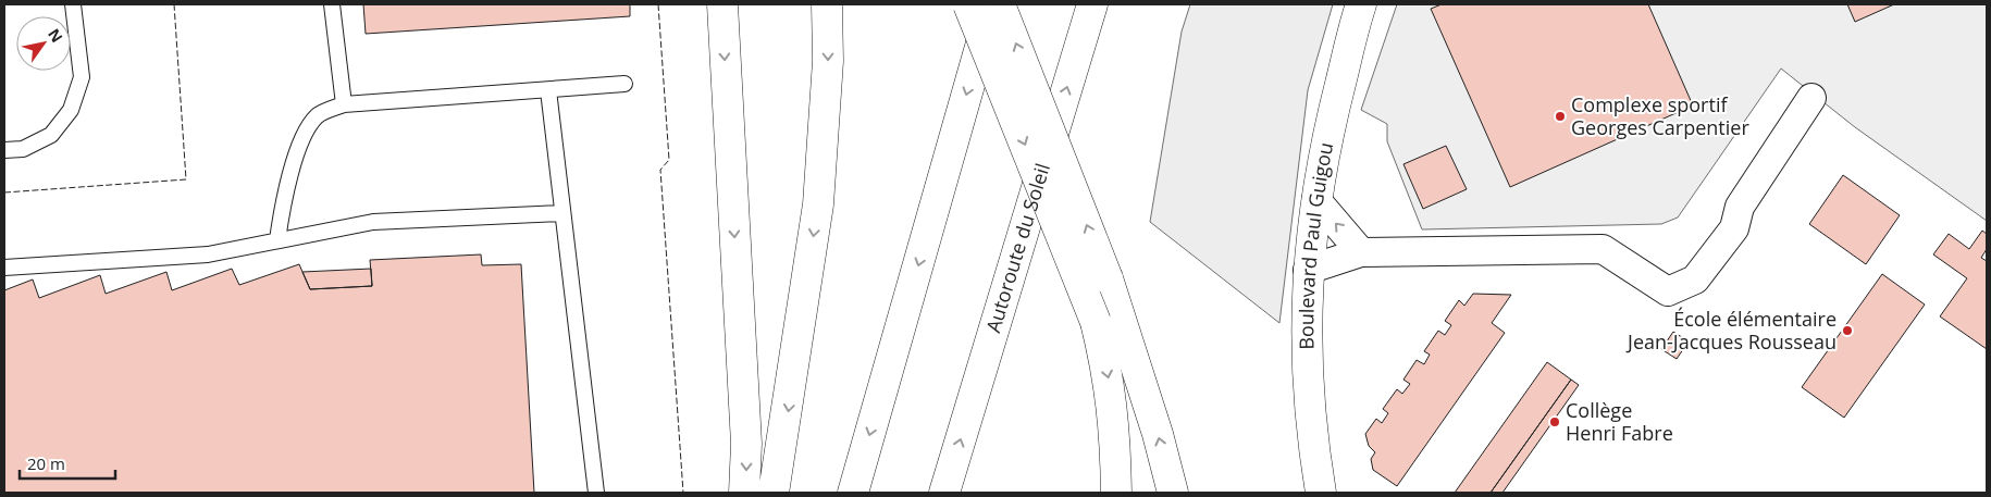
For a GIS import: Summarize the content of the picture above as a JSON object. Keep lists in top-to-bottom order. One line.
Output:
{"streets":{"main road":["Boulevard Paul Guigou","Autoroute du Soleil"]},"places":["Complexe sportif Georges Carpentier","École élémentaire Jean-Jacques Rousseau","Collège Henri Fabre"],"scale_bar":"20 m","north":"top right"}
